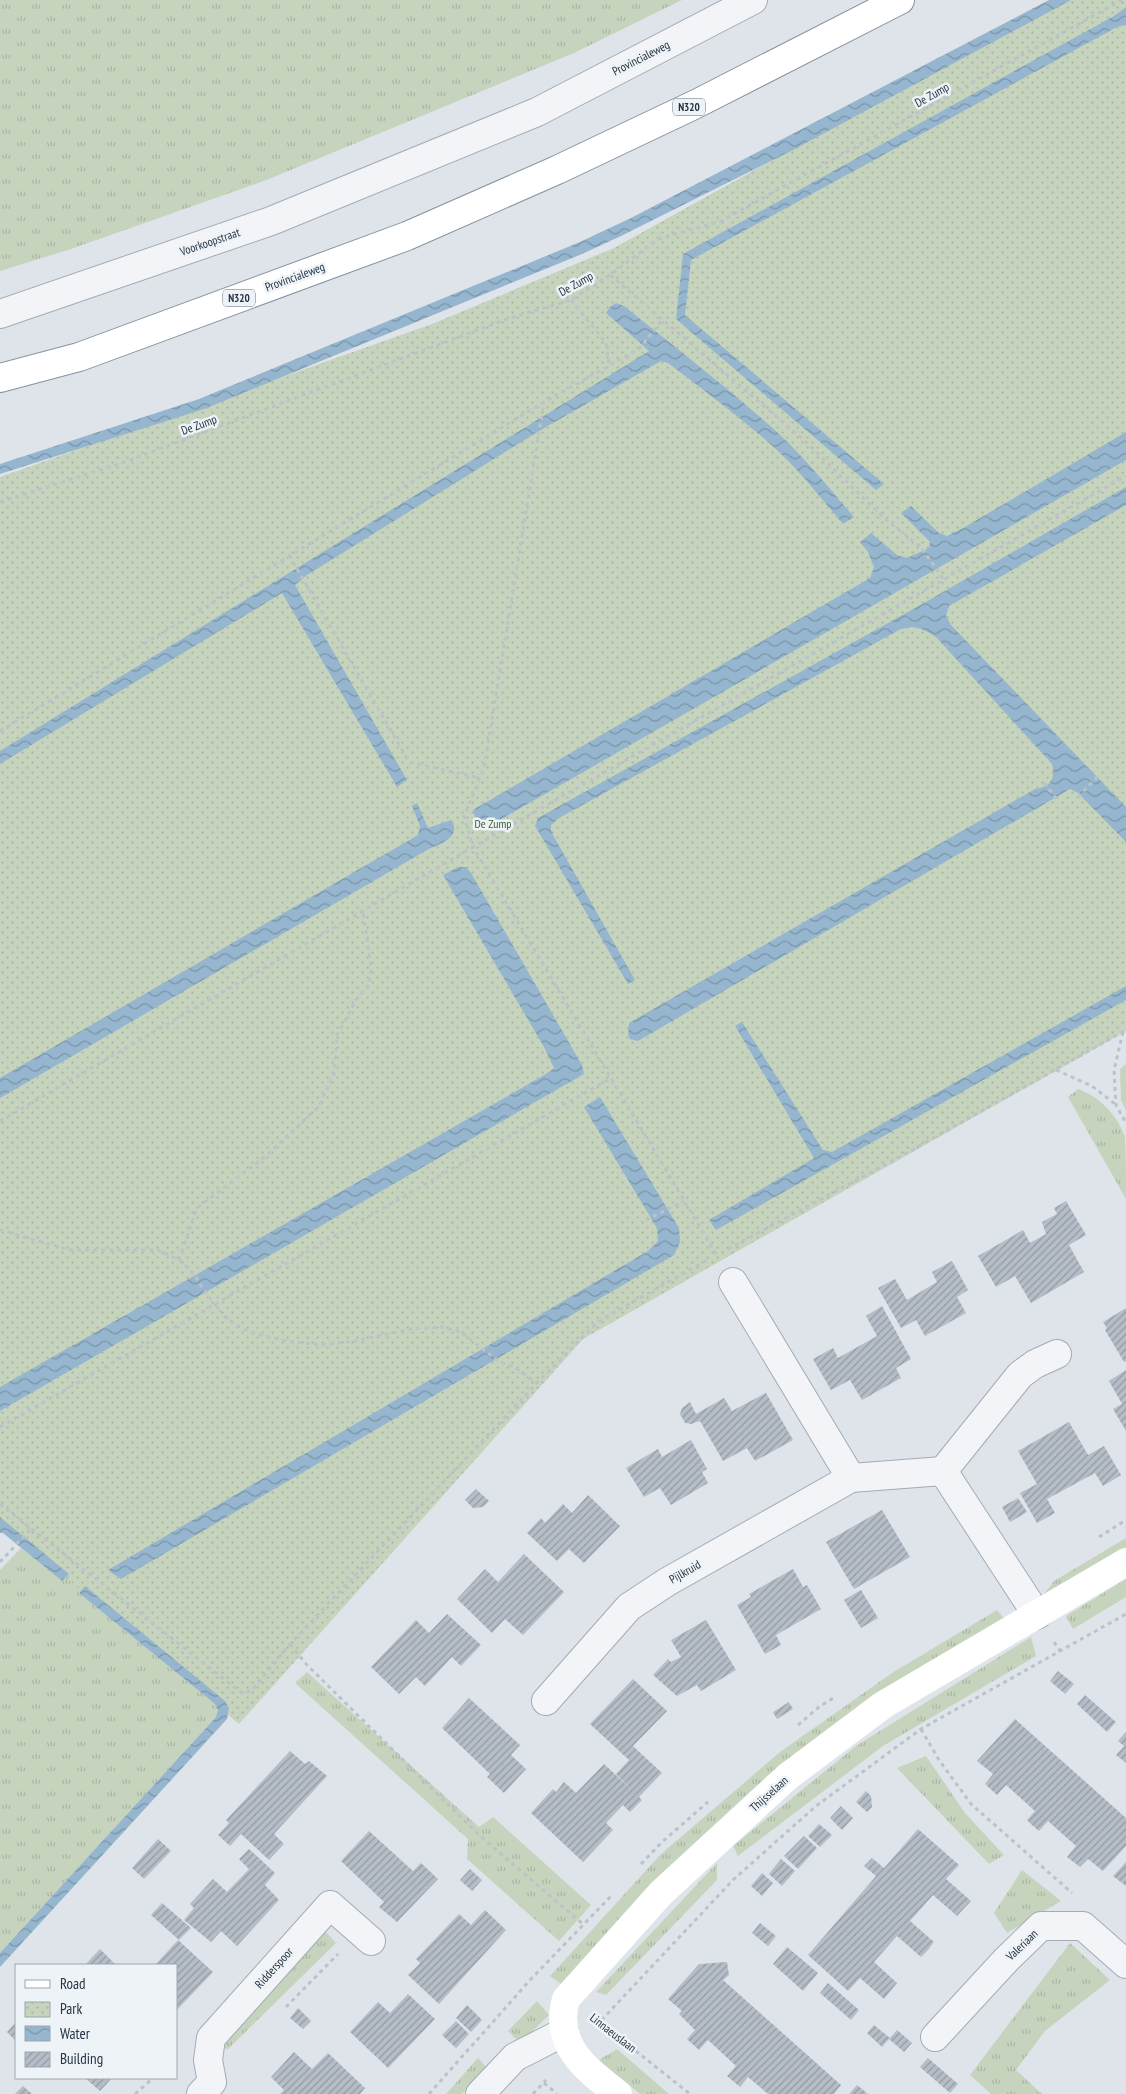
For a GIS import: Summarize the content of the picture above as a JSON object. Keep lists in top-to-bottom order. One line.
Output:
{"streets":{"main road":["Provincialeweg","N320","Thijsselaan"],"street":["Voorkoopstraat","Pijlkruid","Valeriaan","Ridderspoor"],"path":["De Zump","Linnaeuslaan"]},"crossings":[["Provincialeweg","Voorkoopstraat"],["Thijsselaan","Linnaeuslaan"]],"parks":["De Zump"],"legend":["Road","Park","Water","Building"]}
